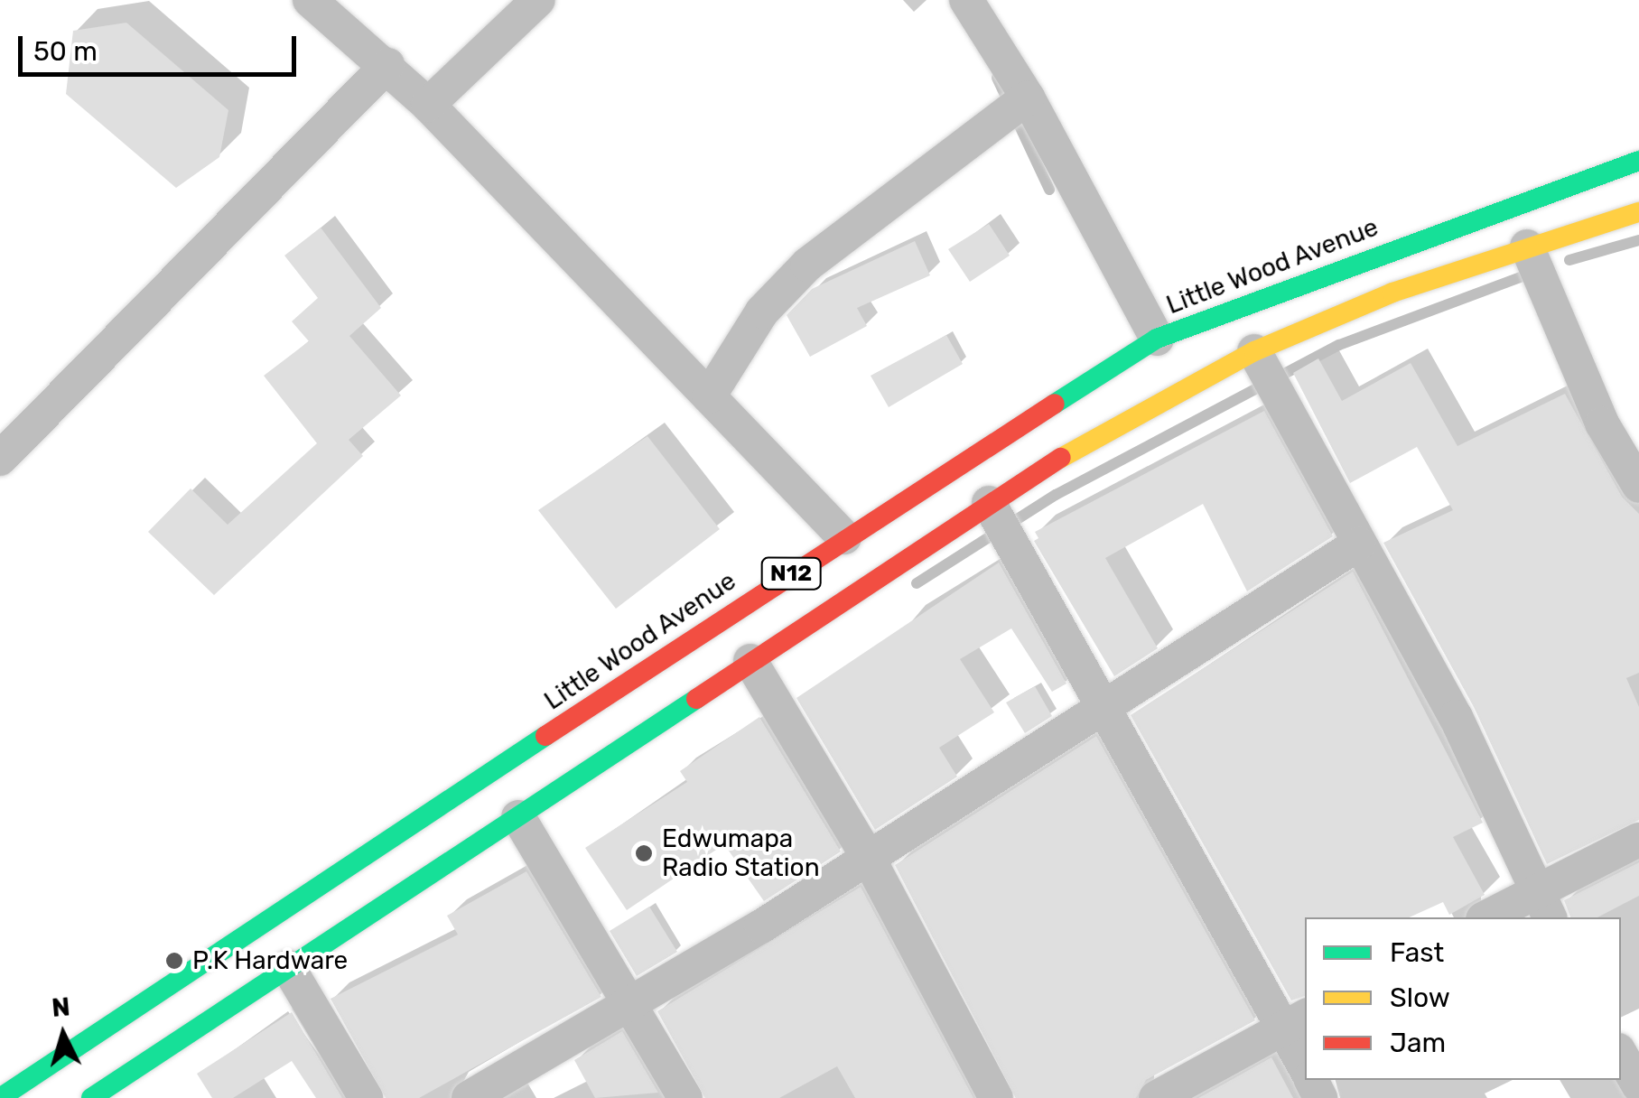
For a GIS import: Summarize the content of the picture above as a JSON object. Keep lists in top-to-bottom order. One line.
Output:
{"streets":{"highway":["Little Wood Avenue","N12"]},"places":["Edwumapa Radio Station","P.K Hardware"],"legend":["Fast","Slow","Jam"],"scale_bar":"50 m","north":"top"}
